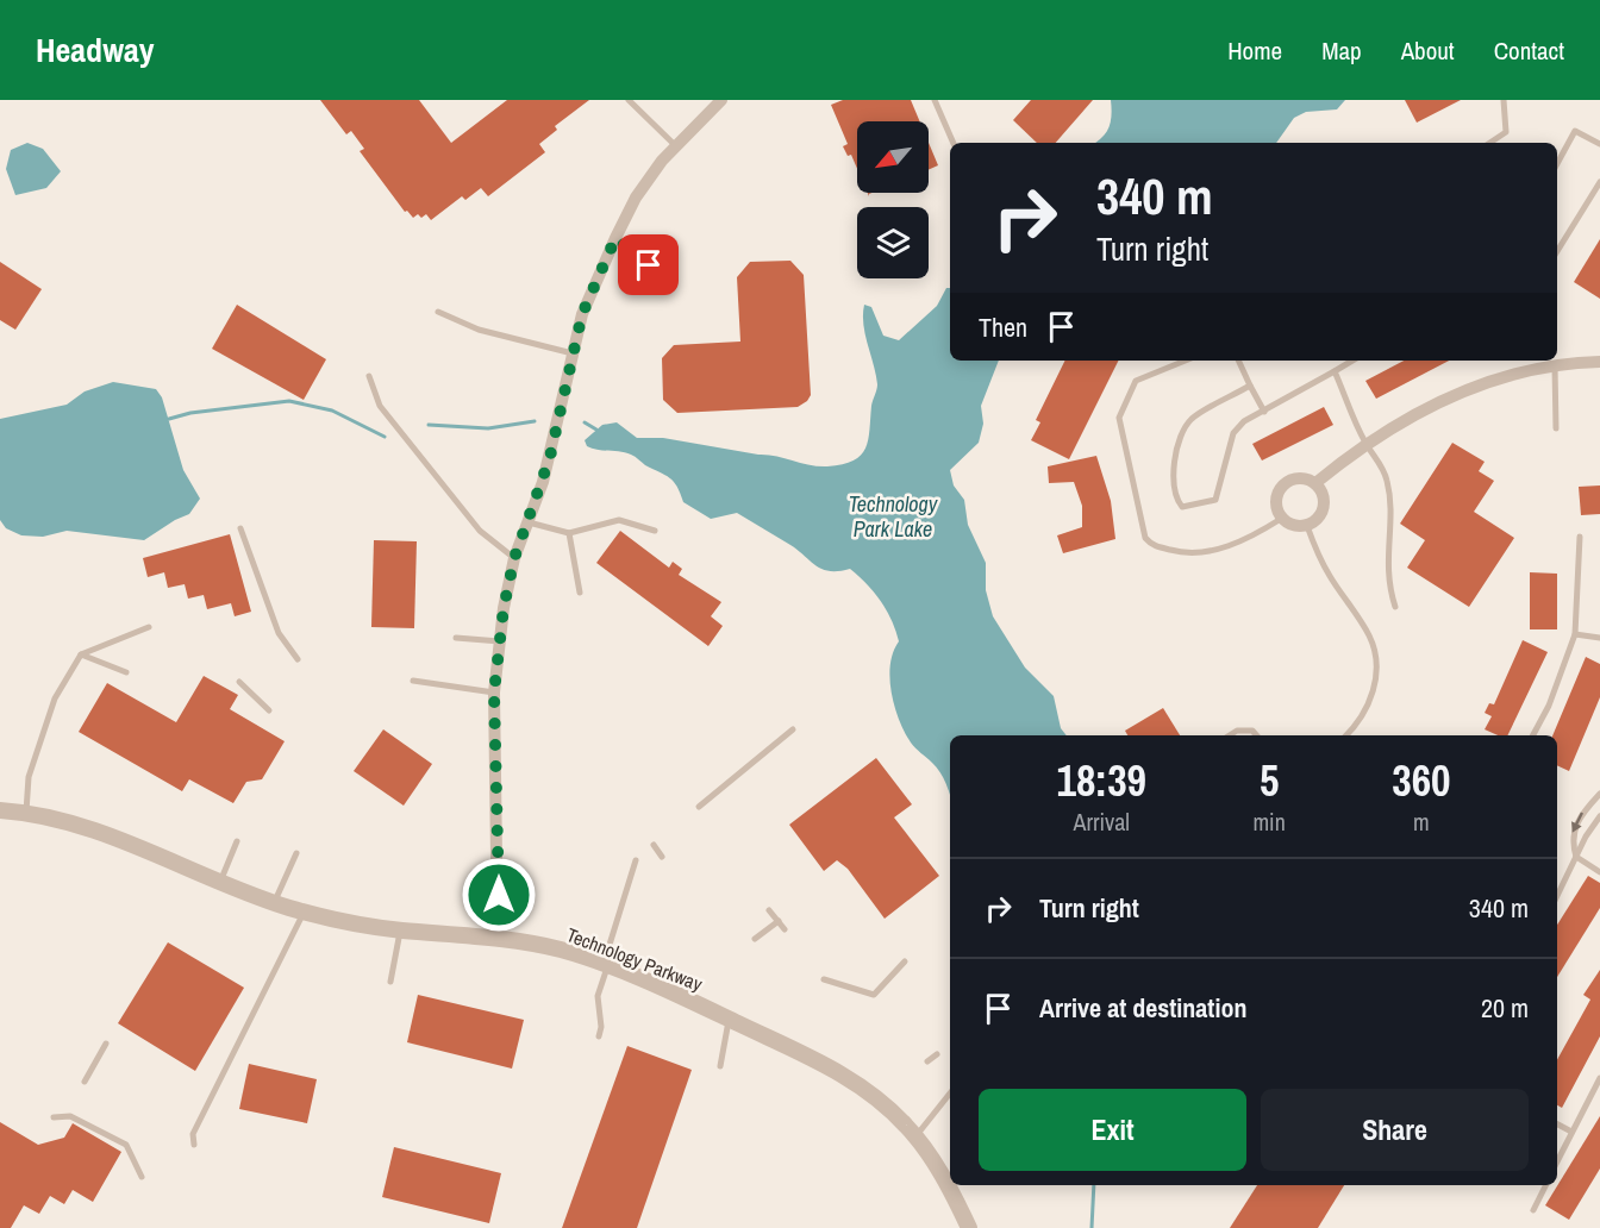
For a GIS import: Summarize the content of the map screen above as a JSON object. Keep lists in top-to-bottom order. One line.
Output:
{"streets":{"street":["Technology Parkway"]},"water":["Technology Park Lake"],"north":"bottom left","page":{"header":"Headway","nav":["Home","Map","About","Contact"],"turn":["340 m","Turn right"],"then":"Then","eta":["18:39","Arrival","5","min","360","m"],"list":[{"name":"Turn right","value":"340 m"},{"name":"Arrive at destination","value":"20 m"}],"buttons":["Exit","Share"]}}
